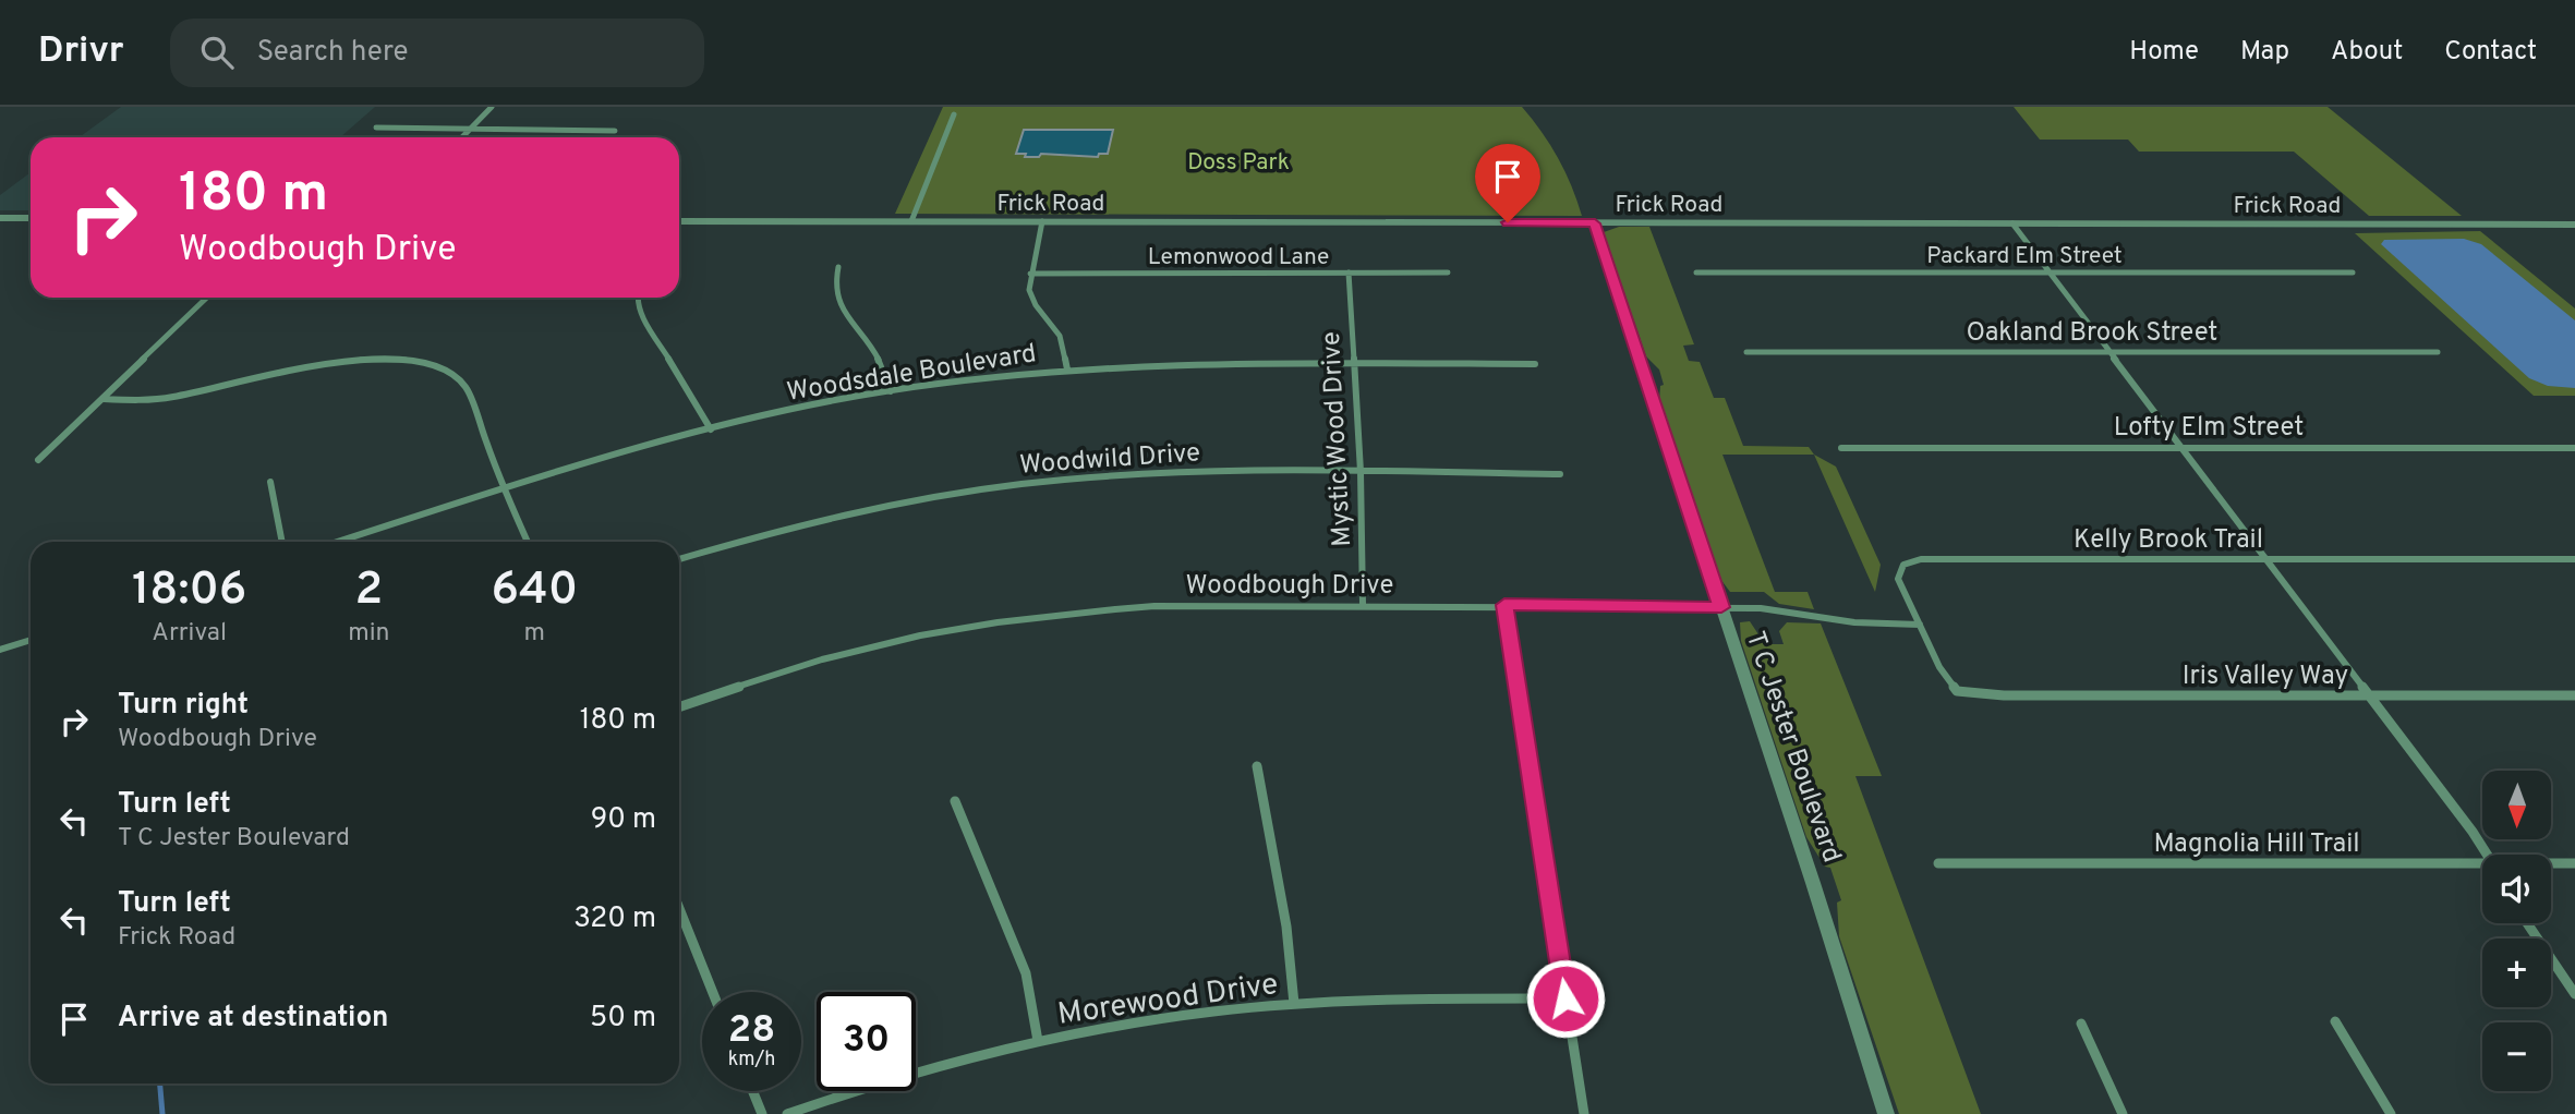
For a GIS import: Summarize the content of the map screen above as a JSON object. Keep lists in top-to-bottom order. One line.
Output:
{"streets":{"street":["Frick Road","Packard Elm Street","Lemonwood Lane","Oakland Brook Street","Woodsdale Boulevard","Lofty Elm Street","Mystic Wood Drive","Woodwild Drive","Kelly Brook Trail","Woodbough Drive","Iris Valley Way","T C Jester Boulevard","Magnolia Hill Trail","Morewood Drive"]},"crossings":[["Frick Road","T C Jester Boulevard"],["Lemonwood Lane","Mystic Wood Drive"],["Woodsdale Boulevard","Mystic Wood Drive"],["Mystic Wood Drive","Woodwild Drive"],["Mystic Wood Drive","Woodbough Drive"],["Kelly Brook Trail","Woodbough Drive"],["Kelly Brook Trail","Iris Valley Way"],["Woodbough Drive","T C Jester Boulevard"]],"parks":["Doss Park"],"north":"bottom","page":{"header":"Drivr","search":"Search here","nav":["Home","Map","About","Contact"],"turn":["180 m","Woodbough Drive"],"eta":["18:06","Arrival","2","min","640","m"],"list":[{"name":"Turn right","note":"Woodbough Drive","value":"180 m"},{"name":"Turn left","note":"T C Jester Boulevard","value":"90 m"},{"name":"Turn left","note":"Frick Road","value":"320 m"},{"name":"Arrive at destination","value":"50 m"}],"map_buttons":["+","−"],"speed":"28 km/h","limit":"30"}}
